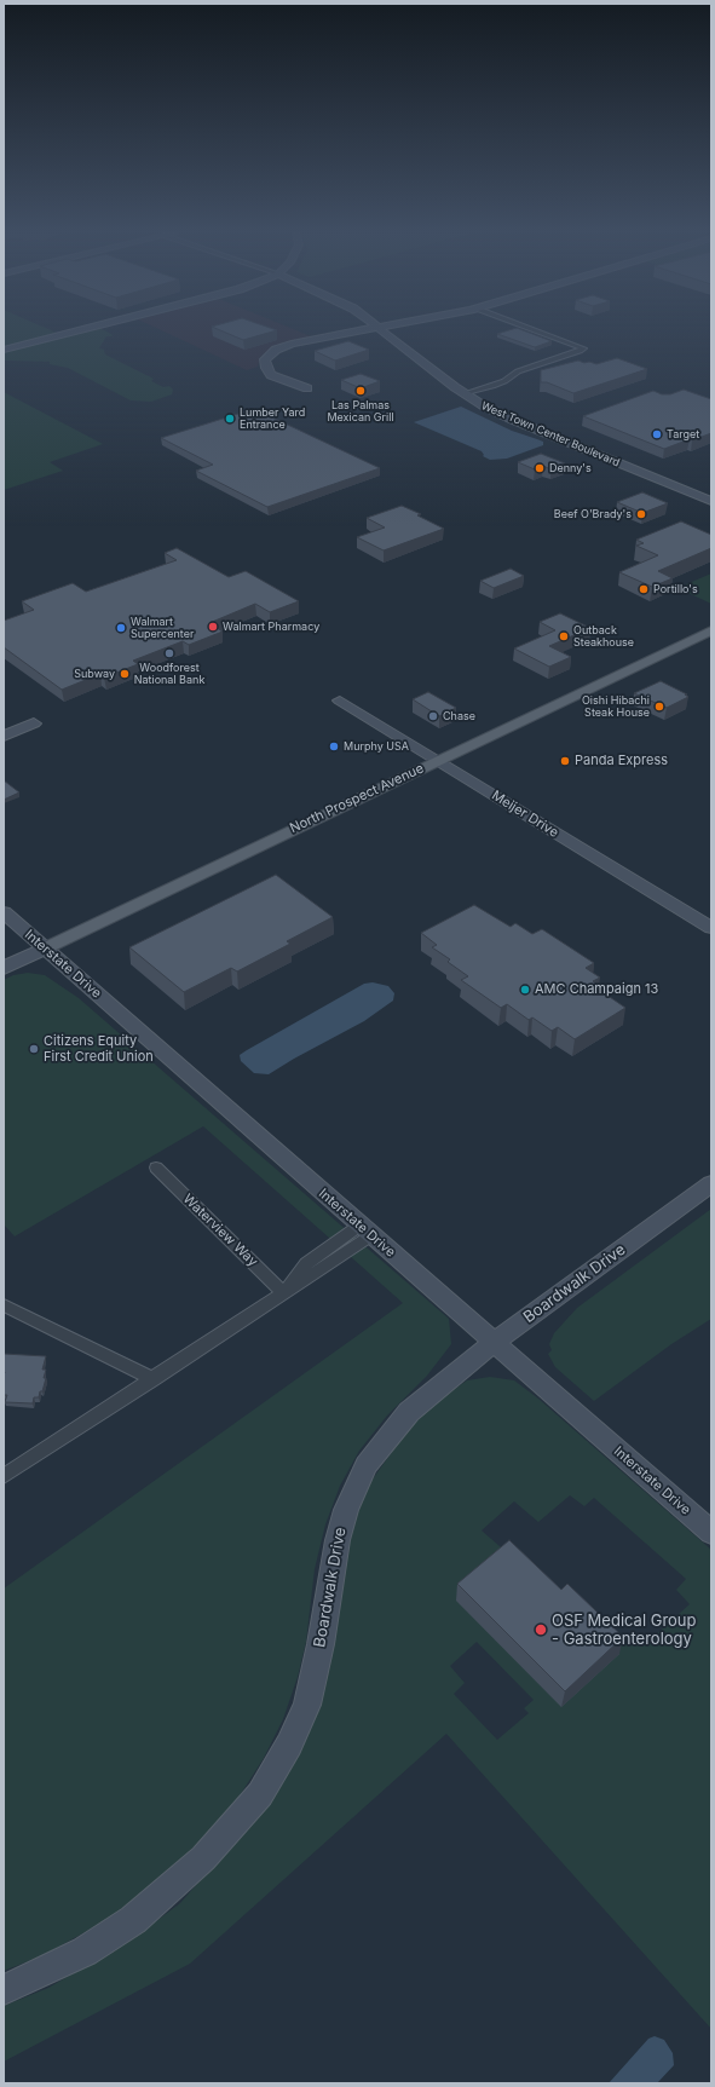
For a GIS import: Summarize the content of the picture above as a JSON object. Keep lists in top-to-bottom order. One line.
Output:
{"streets":{"main road":["West Town Center Boulevard","North Prospect Avenue","Meijer Drive","Interstate Drive","Boardwalk Drive"],"street":["Waterview Way"]},"crossings":[["North Prospect Avenue","Meijer Drive"],["North Prospect Avenue","Interstate Drive"],["Interstate Drive","Boardwalk Drive"]],"places":["Las Palmas Mexican Grill","Lumber Yard Entrance","Target","Denny's","Beef O'Brady's","Portillo's","Walmart Pharmacy","Walmart Supercenter","Outback Steakhouse","Woodforest National Bank","Subway","Oishi Hibachi Steak House","Chase","Murphy USA","Panda Express","AMC Champaign 13","Citizens Equity First Credit Union","OSF Medical Group - Gastroenterology"]}
